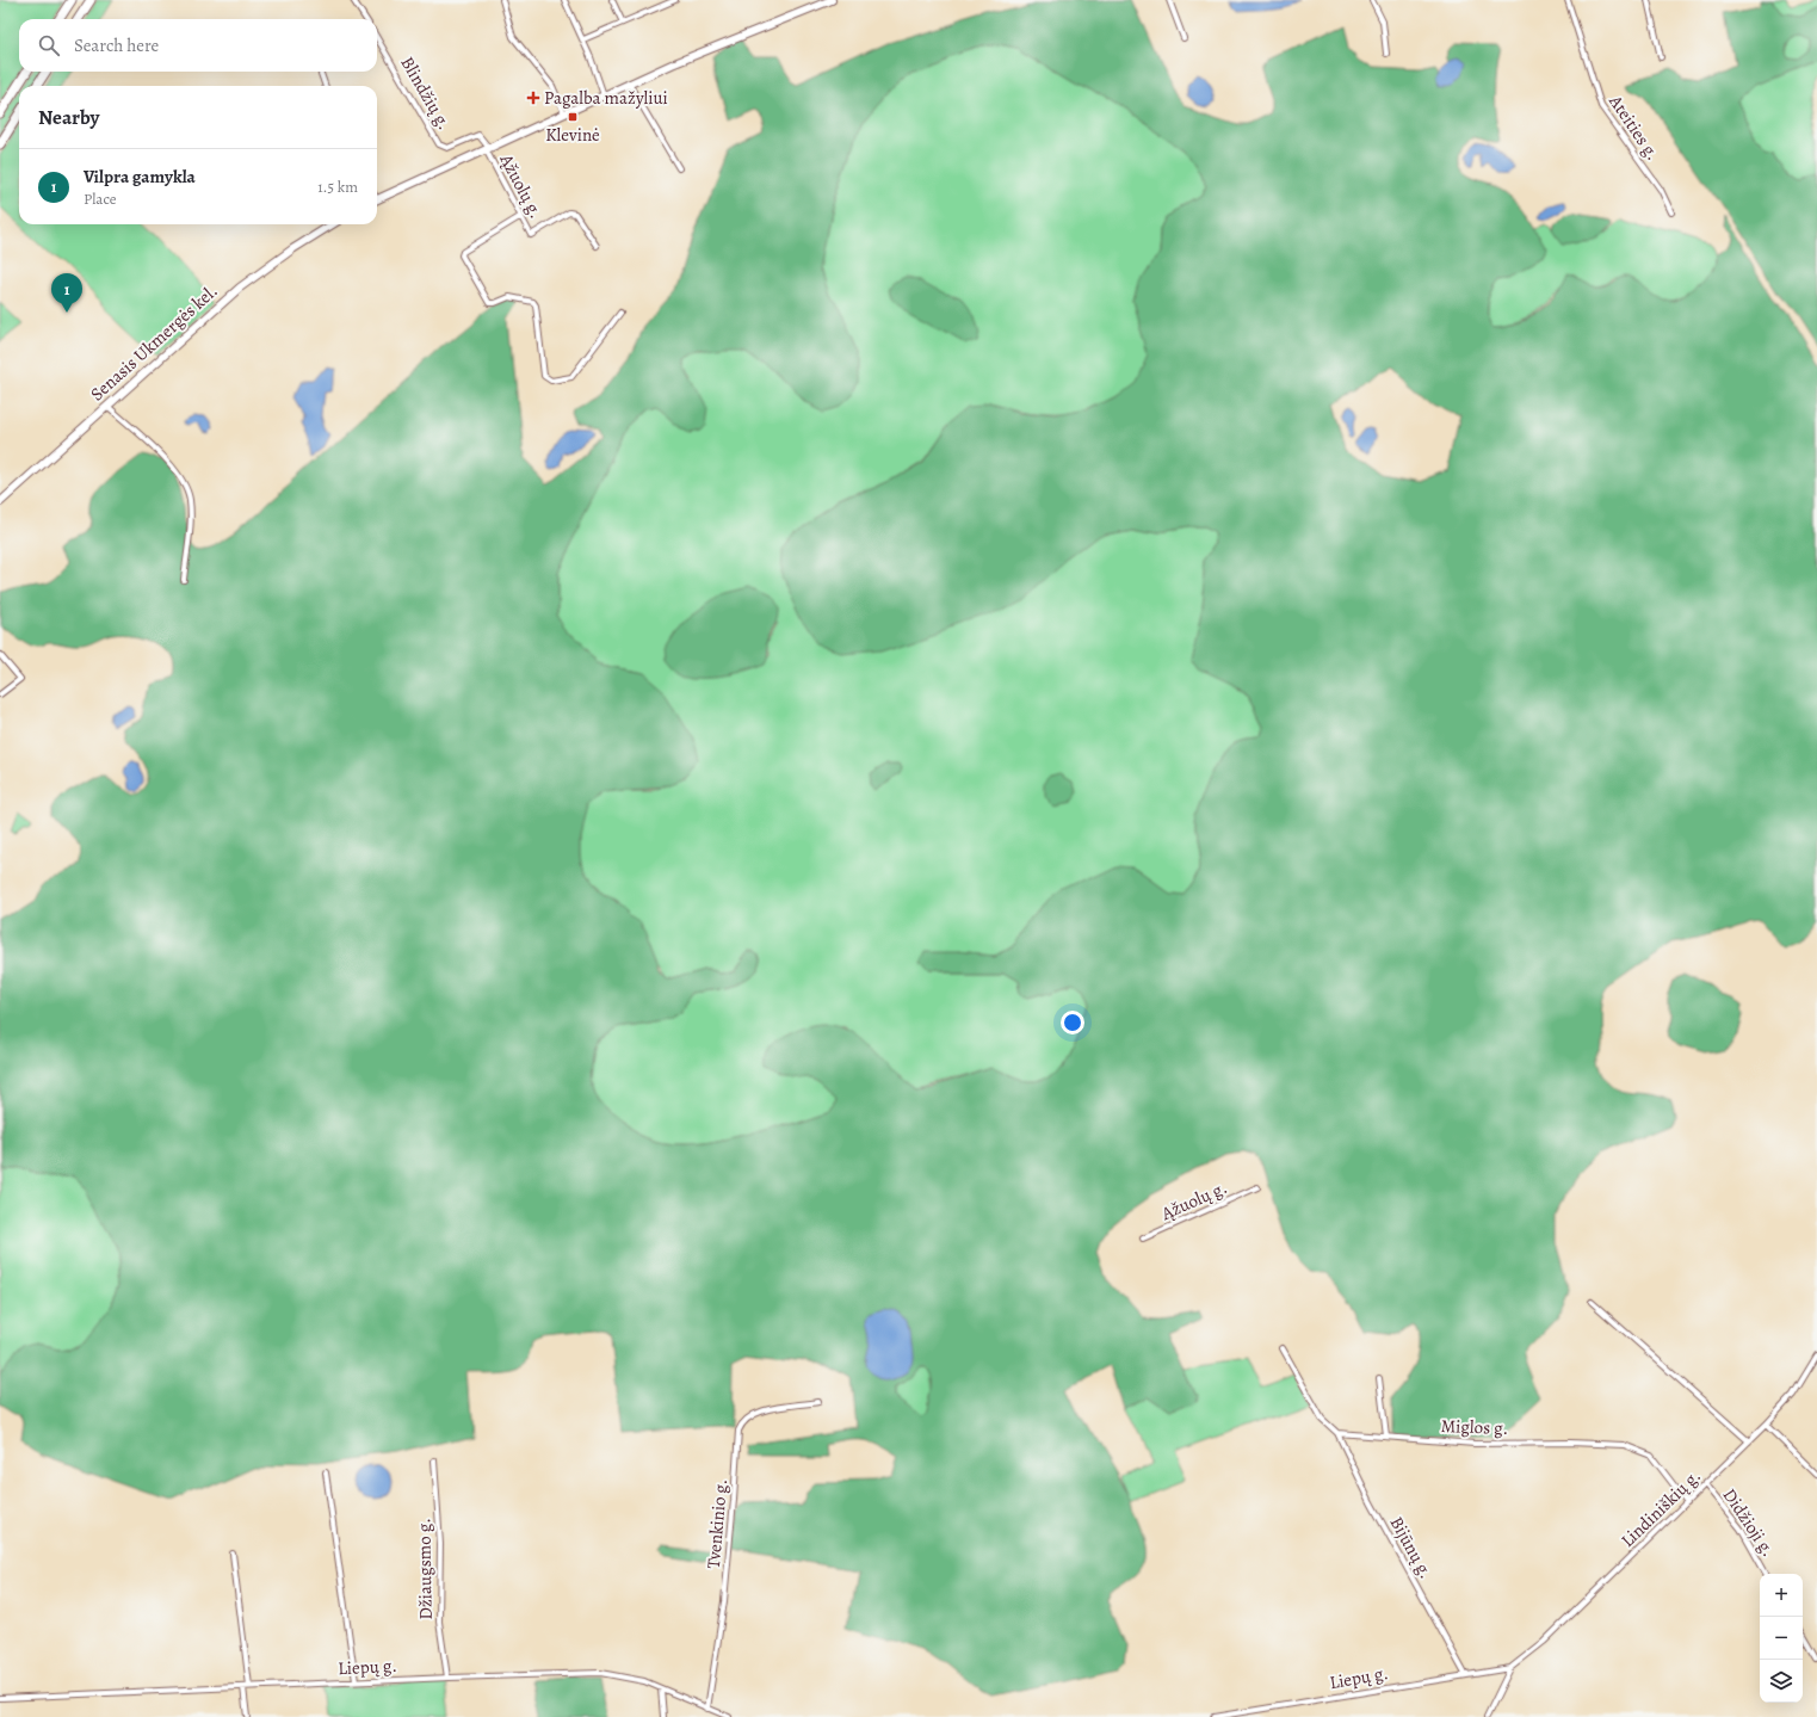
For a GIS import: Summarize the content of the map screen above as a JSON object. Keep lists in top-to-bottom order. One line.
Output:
{"streets":{"main road":["Senasis Ukmergės kel."],"street":["Blindžių g.","Ateities g.","Ąžuolų g.","Miglos g.","Lindiniškių g.","Didžioji g.","Tvenkinio g.","Bijūnų g.","Džiaugsmo g.","Liepų g."]},"crossings":[["Blindžių g.","Ąžuolų g."],["Miglos g.","Lindiniškių g."],["Miglos g.","Bijūnų g."],["Lindiniškių g.","Didžioji g."],["Lindiniškių g.","Liepų g."],["Tvenkinio g.","Liepų g."],["Bijūnų g.","Liepų g."],["Džiaugsmo g.","Liepų g."]],"places":{"health":["Pagalba mažyliui"],"transit":["Klevinė"]},"page":{"search":"Search here","heading":"Nearby","list":[{"mark":"1","name":"Vilpra gamykla","note":"Place","value":"1.5 km"}],"pins":"1","map_buttons":["+","−"]}}
